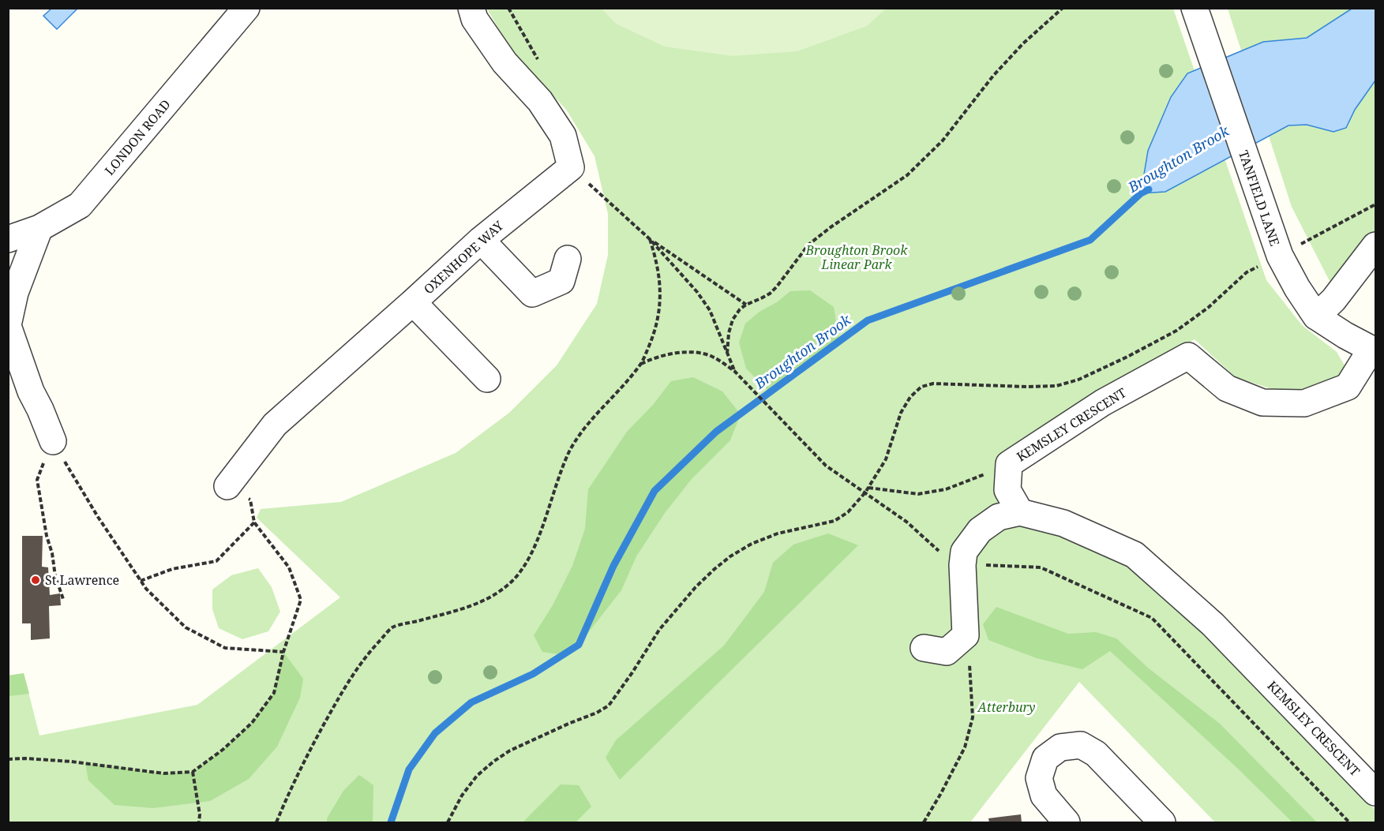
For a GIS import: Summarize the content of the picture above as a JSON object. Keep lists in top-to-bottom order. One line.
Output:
{"streets":{"street":["LONDON ROAD","TANFIELD LANE","OXENHOPE WAY","KEMSLEY CRESCENT"]},"crossings":[["TANFIELD LANE","KEMSLEY CRESCENT"]],"water":["Broughton Brook"],"parks":["Broughton Brook Linear Park","Atterbury"],"places":["St Lawrence"]}
